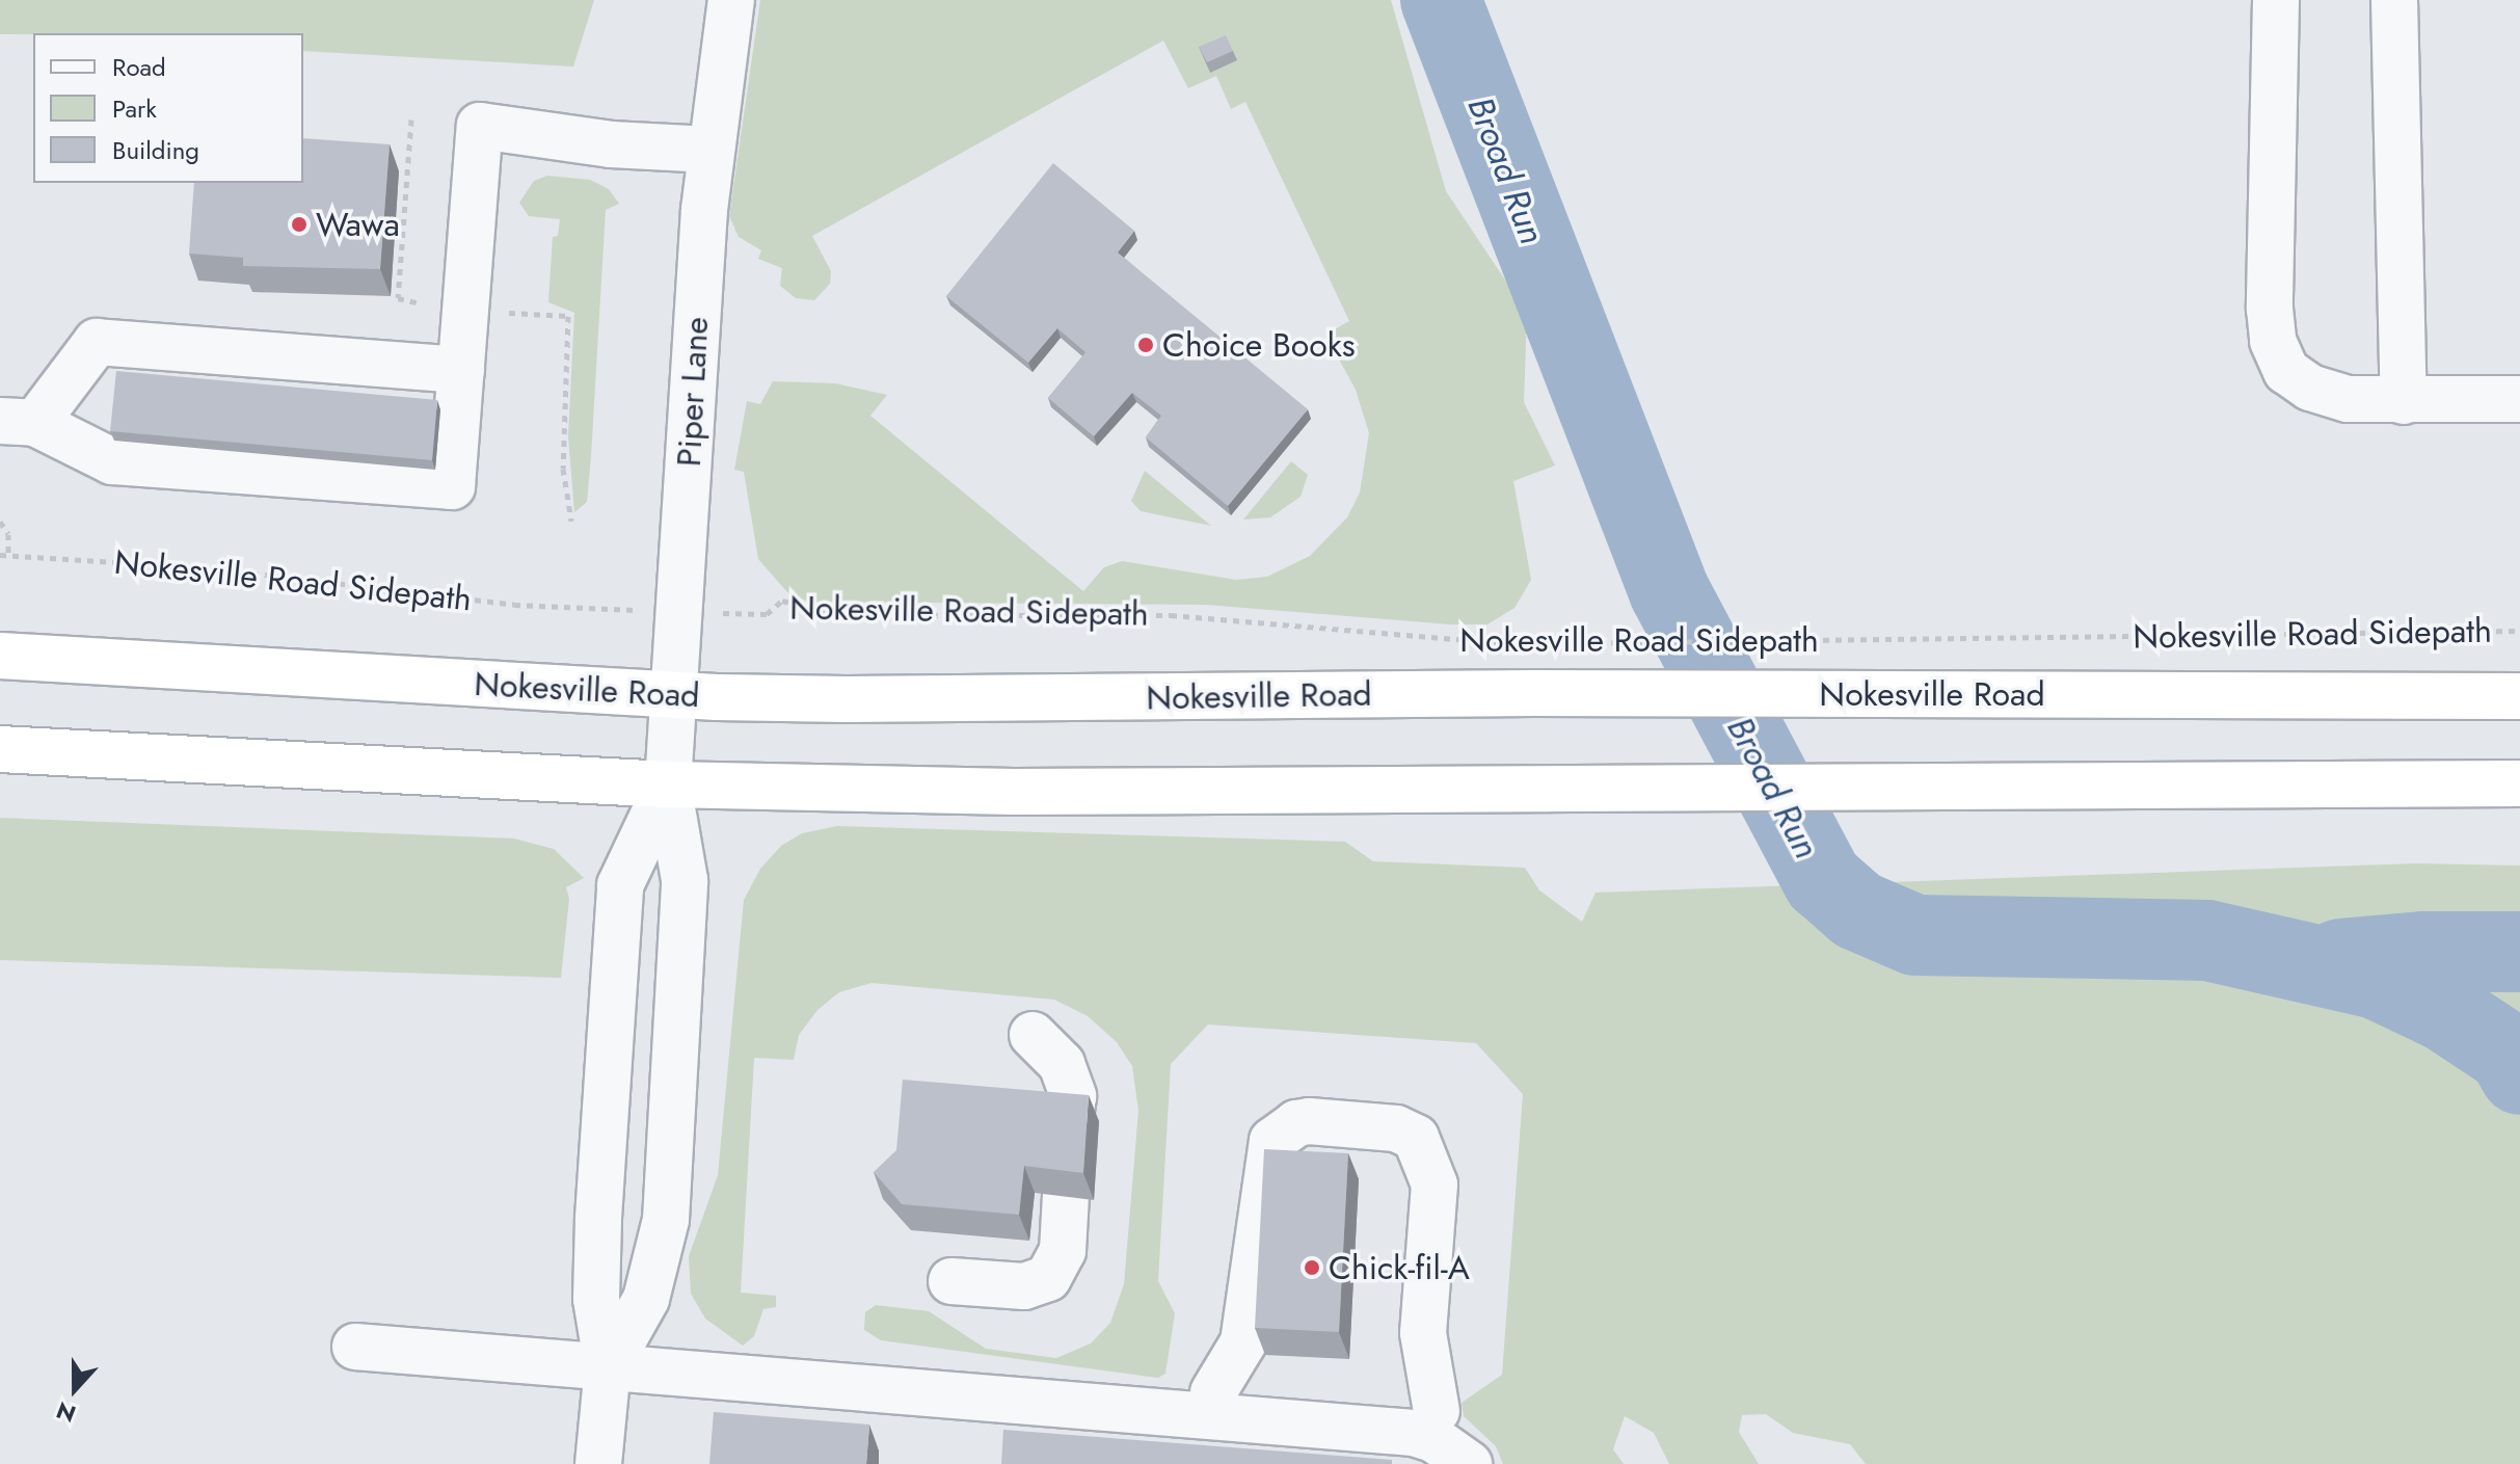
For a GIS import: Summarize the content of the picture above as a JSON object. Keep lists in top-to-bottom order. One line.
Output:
{"streets":{"highway":["Nokesville Road"],"street":["Piper Lane"],"path":["Nokesville Road Sidepath"]},"crossings":[["Piper Lane","Nokesville Road"]],"water":["Broad Run"],"places":["Wawa","Choice Books","Chick-fil-A"],"legend":["Road","Park","Building"],"north":"bottom"}
